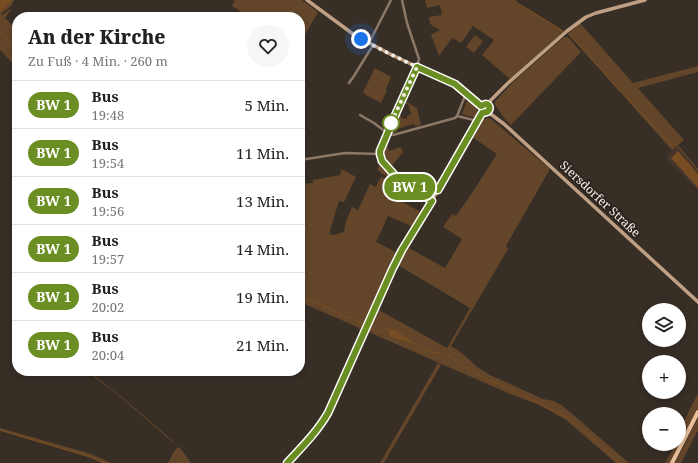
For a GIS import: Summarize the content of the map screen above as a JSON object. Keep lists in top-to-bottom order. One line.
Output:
{"streets":{"street":["Siersdorfer Straße"]},"page":{"on_map":"BW 1","heading":["An der Kirche","Zu Fuß · 4 Min. · 260 m"],"list":[{"mark":"BW 1","name":"Bus","note":"19:48","value":"5 Min."},{"mark":"BW 1","name":"Bus","note":"19:54","value":"11 Min."},{"mark":"BW 1","name":"Bus","note":"19:56","value":"13 Min."},{"mark":"BW 1","name":"Bus","note":"19:57","value":"14 Min."},{"mark":"BW 1","name":"Bus","note":"20:02","value":"19 Min."},{"mark":"BW 1","name":"Bus","note":"20:04","value":"21 Min."}],"map_buttons":["+","−"]}}
